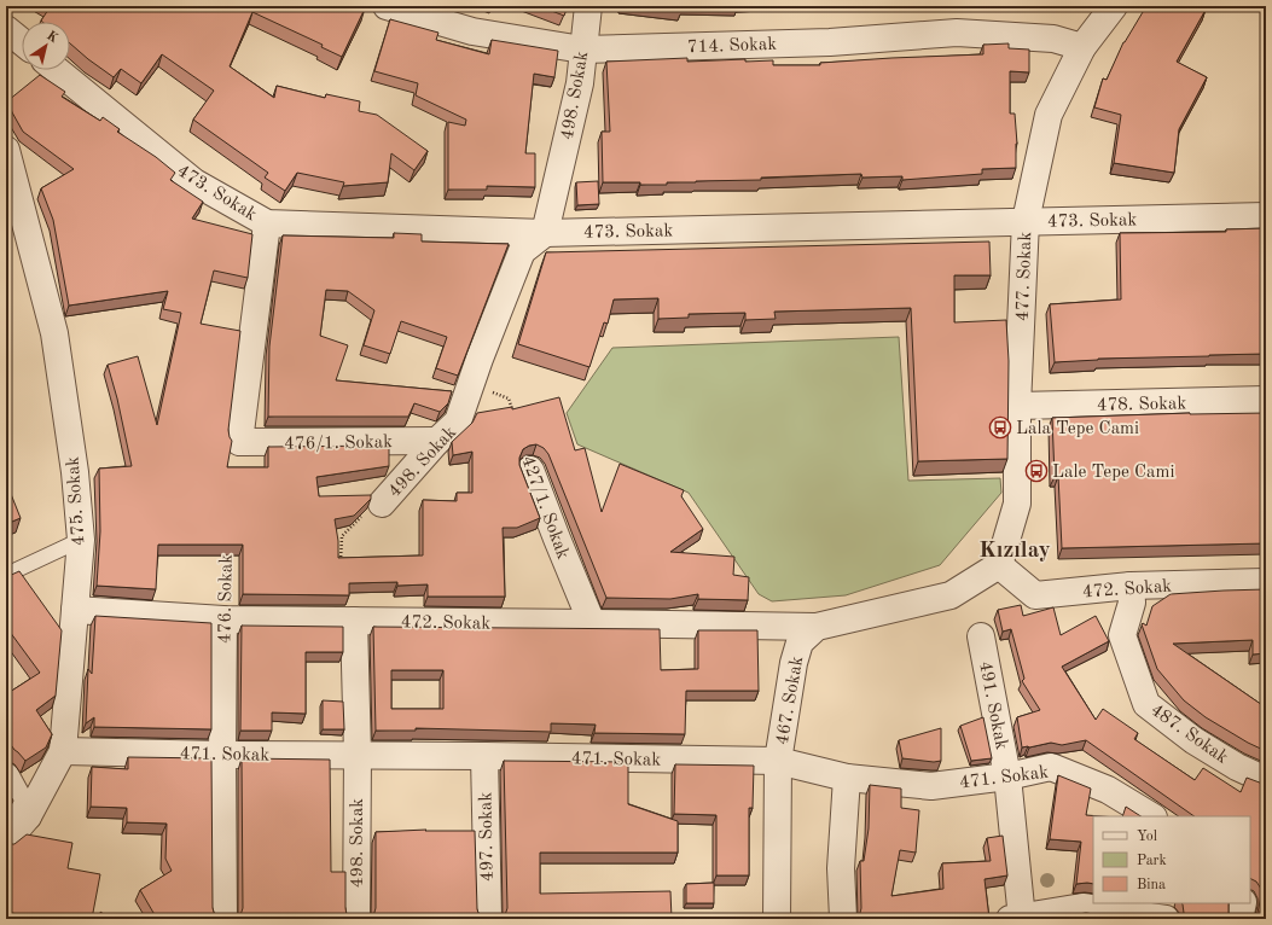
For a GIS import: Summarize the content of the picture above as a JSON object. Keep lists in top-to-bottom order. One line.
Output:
{"streets":{"street":["714. Sokak","498. Sokak","473. Sokak","477. Sokak","478. Sokak","476/1. Sokak","475. Sokak","427/1. Sokak","472. Sokak","476. Sokak","467. Sokak","491. Sokak","487. Sokak","471. Sokak","497. Sokak"]},"crossings":[["714. Sokak","498. Sokak"],["714. Sokak","477. Sokak"],["498. Sokak","473. Sokak"],["498. Sokak","476/1. Sokak"],["498. Sokak","472. Sokak"],["498. Sokak","471. Sokak"],["473. Sokak","477. Sokak"],["473. Sokak","476/1. Sokak"],["477. Sokak","478. Sokak"],["477. Sokak","472. Sokak"],["475. Sokak","472. Sokak"],["475. Sokak","471. Sokak"],["427/1. Sokak","472. Sokak"],["472. Sokak","476. Sokak"],["472. Sokak","467. Sokak"],["472. Sokak","487. Sokak"],["476. Sokak","471. Sokak"],["467. Sokak","471. Sokak"],["491. Sokak","471. Sokak"],["471. Sokak","497. Sokak"]],"districts":["Kızılay"],"places":{"bus stop":["Lala Tepe Cami","Lale Tepe Cami"]},"legend":["Yol","Park","Bina"],"north":"top right"}
